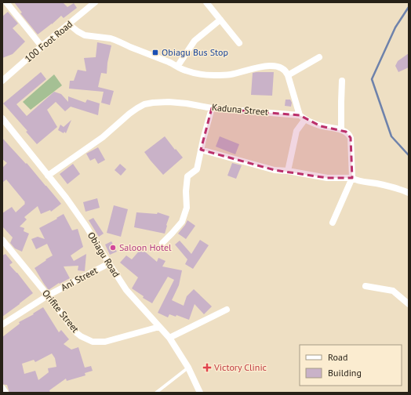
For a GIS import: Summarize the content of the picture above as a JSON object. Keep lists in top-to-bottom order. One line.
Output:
{"streets":{"street":["100 Foot Road","Kaduna Street","Obiagu Road","Ani Street","Orifite Street"]},"crossings":[["Kaduna Street","Obiagu Road"],["Obiagu Road","Ani Street"],["Obiagu Road","Orifite Street"],["Ani Street","Orifite Street"]],"places":{"transit":["Obiagu Bus Stop"],"other":["Saloon Hotel"],"health":["Victory Clinic"]},"legend":["Road","Building"]}
